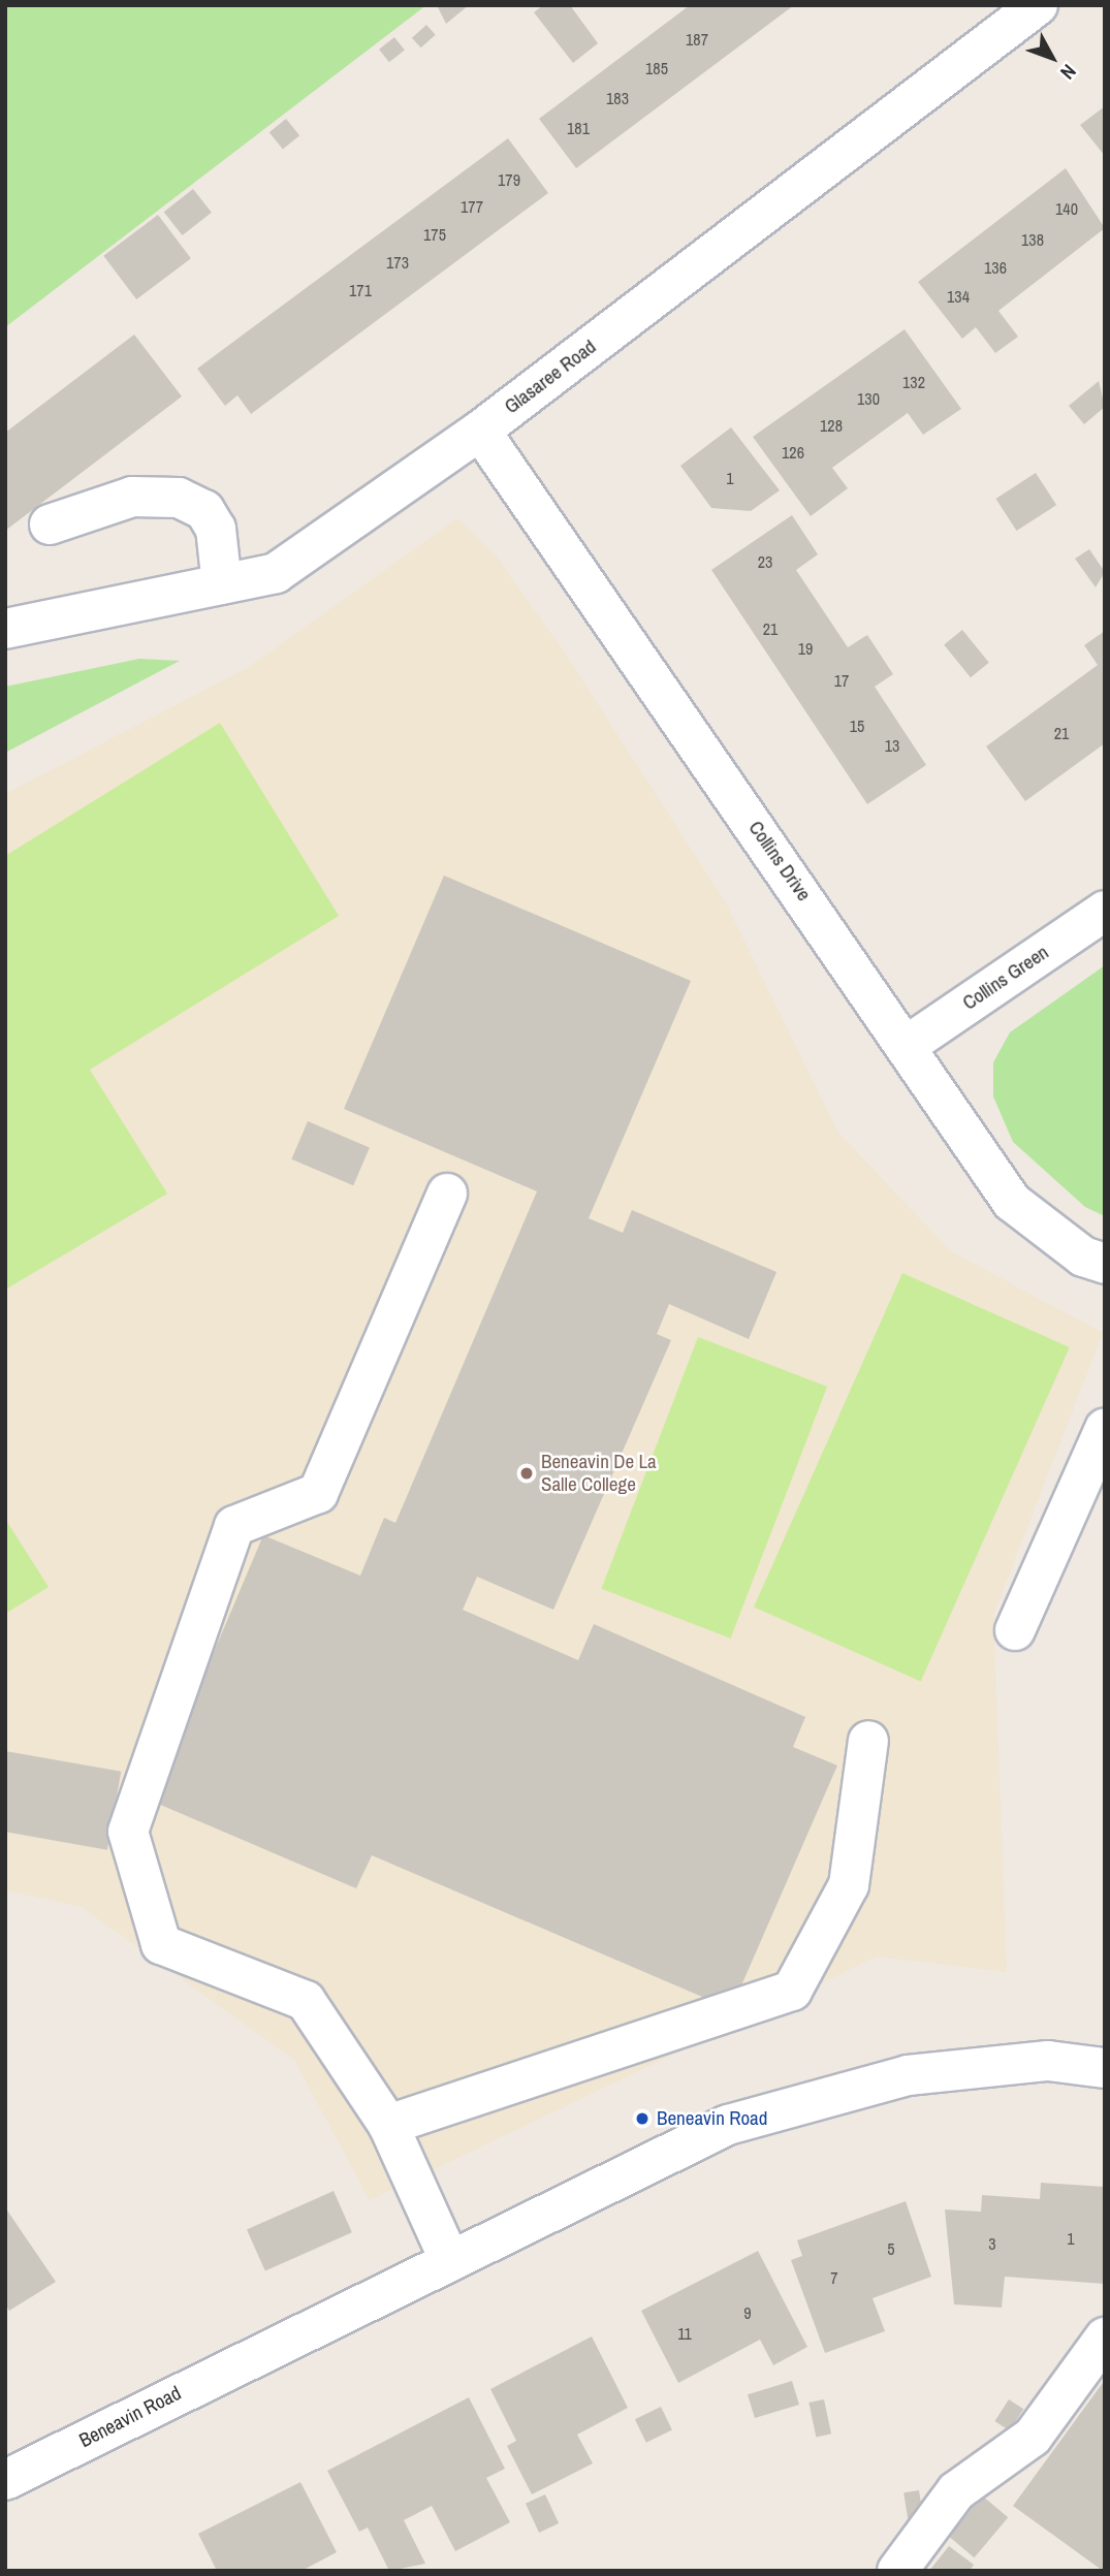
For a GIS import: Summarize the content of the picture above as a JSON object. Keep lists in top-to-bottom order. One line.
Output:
{"streets":{"street":["Glasaree Road","Collins Drive","Collins Green","Beneavin Road"]},"crossings":[["Glasaree Road","Collins Drive"],["Collins Drive","Collins Green"]],"places":["Beneavin De La Salle College","Beneavin Road"],"house_numbers":["187","185","183","181","179","177","140","175","138","173","136","171","134","132","130","128","126","1","23","21","19","17","15","21","13","1","3","5","7","9","11"],"north":"bottom right"}
